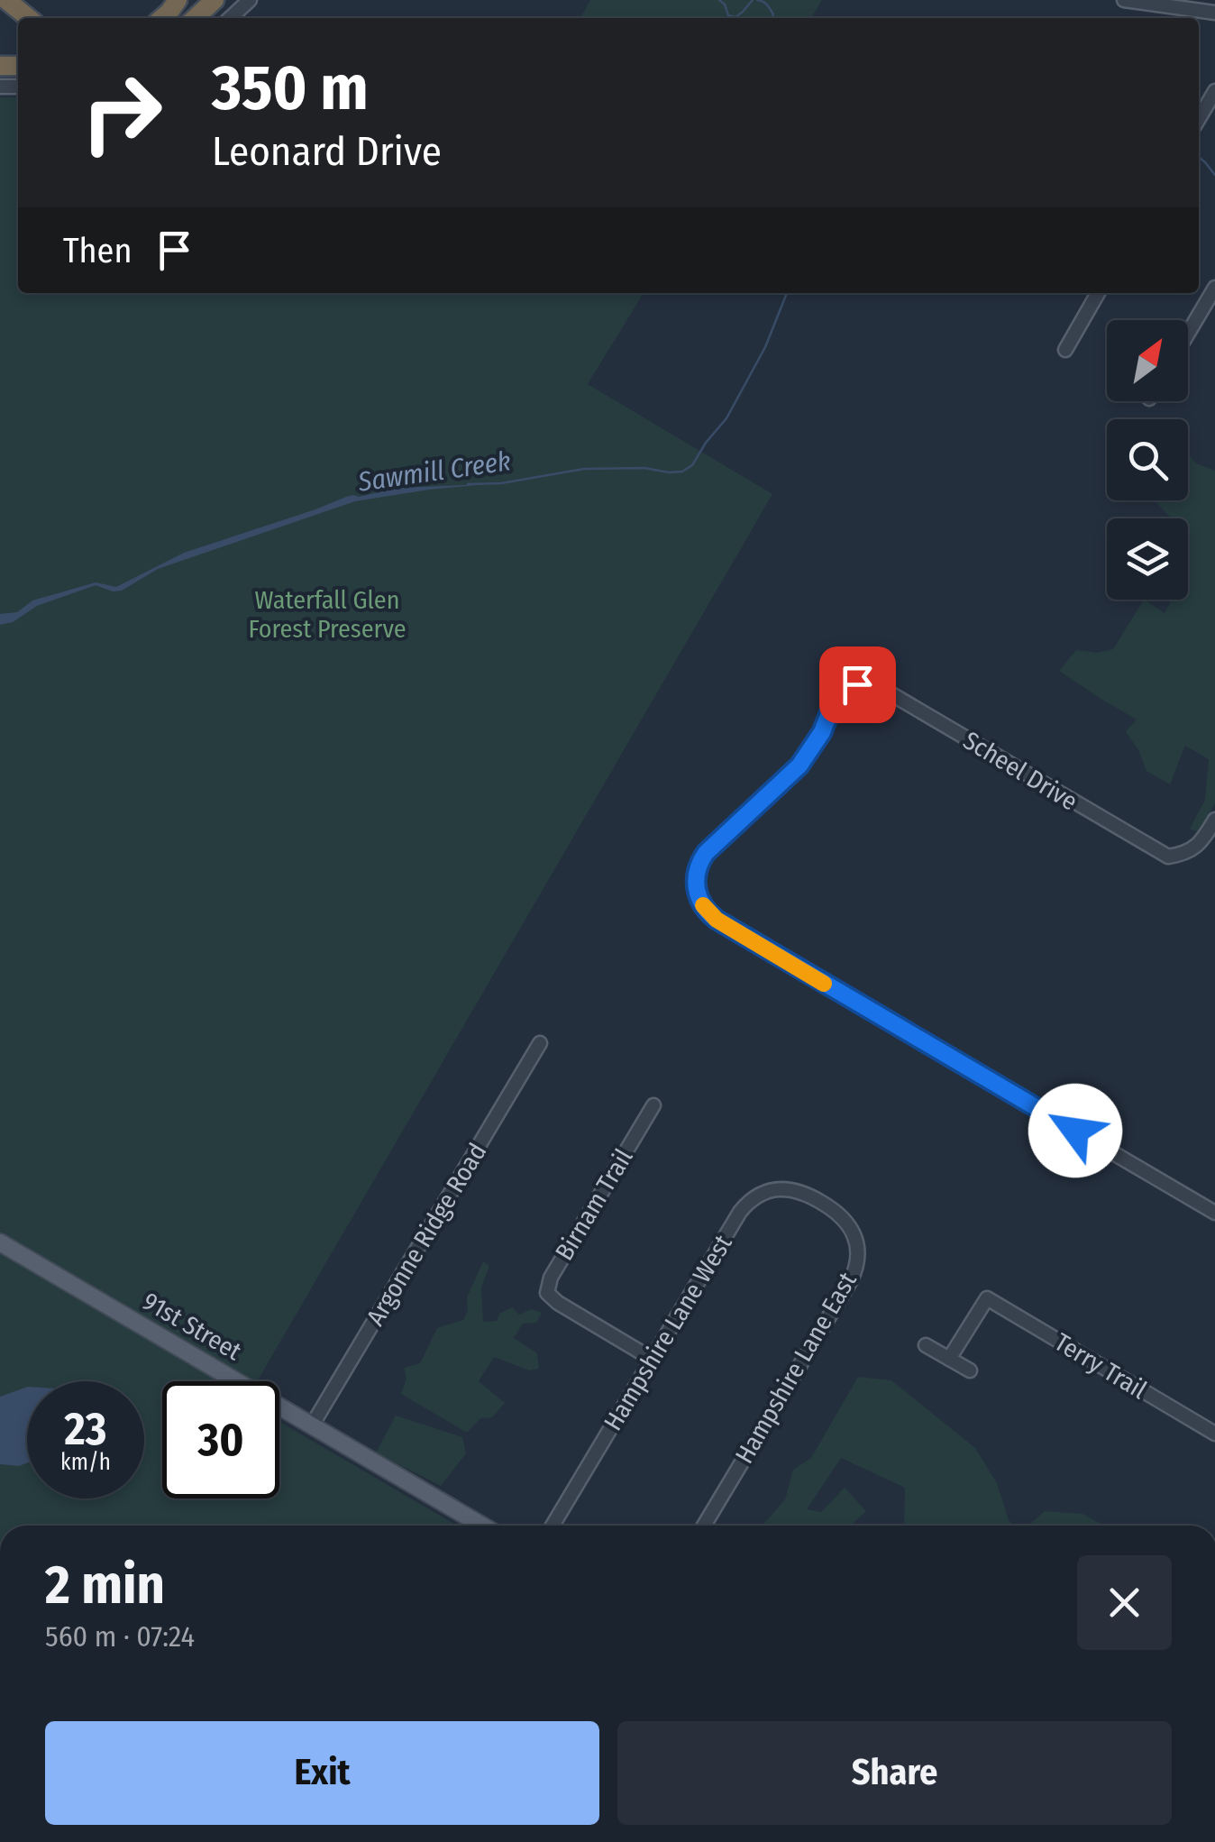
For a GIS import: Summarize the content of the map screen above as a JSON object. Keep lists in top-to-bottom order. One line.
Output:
{"streets":{"main road":["91st Street"],"street":["Scheel Drive","Birnam Trail","Argonne Ridge Road","Hampshire Lane West","Terry Trail","Hampshire Lane East"]},"crossings":[["Birnam Trail","Hampshire Lane West"],["Argonne Ridge Road","91st Street"],["Hampshire Lane West","Hampshire Lane East"]],"water":["Sawmill Creek"],"parks":["Waterfall Glen Forest Preserve"],"north":"top right","page":{"turn":["350 m","Leonard Drive"],"then":"Then","speed":"23 km/h","limit":"30","heading":["2 min","560 m · 07:24"],"buttons":["Exit","Share"]}}
